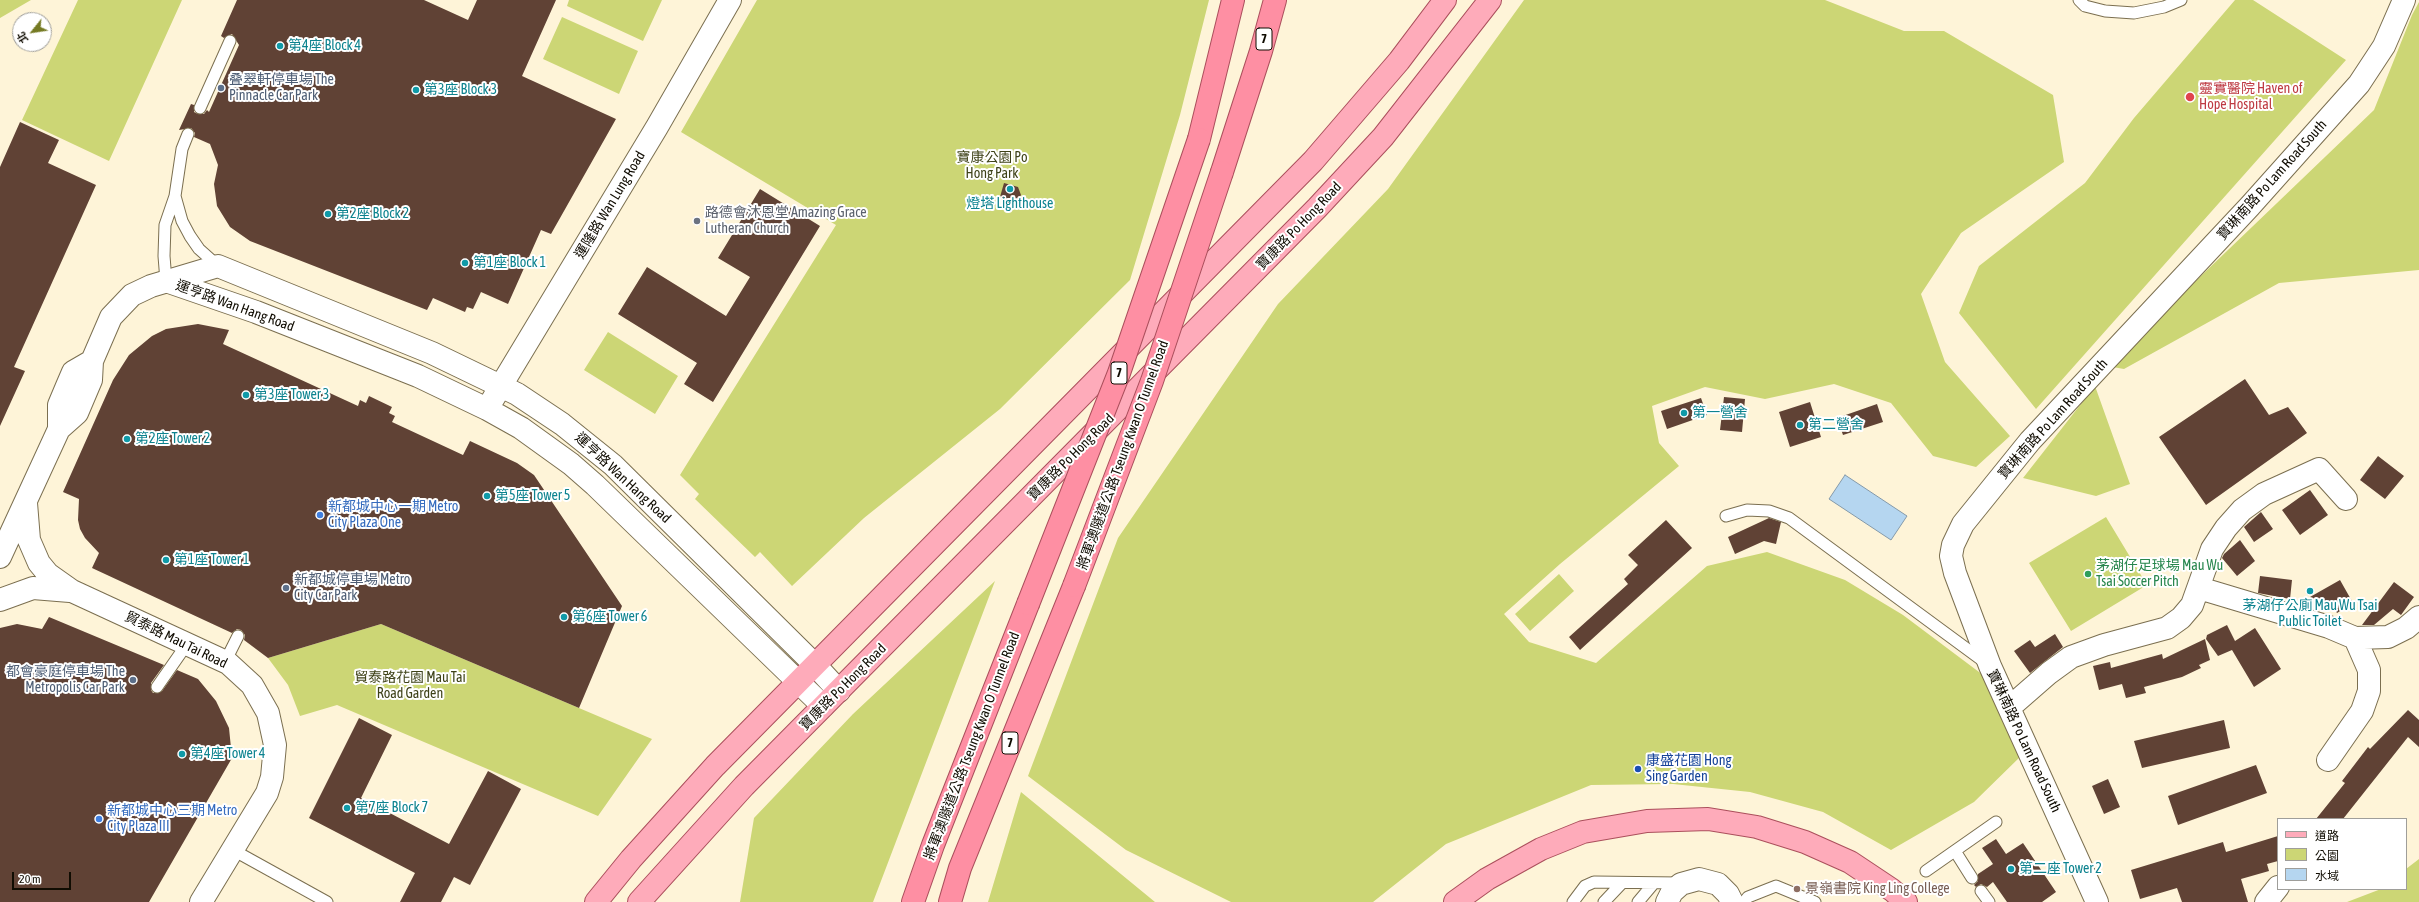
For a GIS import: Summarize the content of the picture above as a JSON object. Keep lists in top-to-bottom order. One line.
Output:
{"streets":{"highway":["7","將軍澳隧道公路 Tseung Kwan O Tunnel Road"],"main road":["寶康路 Po Hong Road"],"street":["寶琳南路 Po Lam Road South","運隆路 Wan Lung Road","運亨路 Wan Hang Road","貿泰路 Mau Tai Road"]},"crossings":[["運隆路 Wan Lung Road","運亨路 Wan Hang Road"],["寶康路 Po Hong Road","運亨路 Wan Hang Road"]],"parks":["寶康公園 Po Hong Park","貿泰路花園 Mau Tai Road Garden"],"places":["第4座 Block 4","叠翠軒停車場 The Pinnacle Car Park","第3座 Block 3","靈實醫院 Haven of Hope Hospital","燈塔 Lighthouse","第2座 Block 2","路德會沐恩堂 Amazing Grace Lutheran Church","第1座 Block 1","第3座 Tower 3","第一營舍","第二營舍","第2座 Tower 2","第5座 Tower 5","新都城中心一期 Metro City Plaza One","第1座 Tower 1","茅湖仔足球場 Mau Wu Tsai Soccer Pitch","新都城停車場 Metro City Car Park","茅湖仔公廁 Mau Wu Tsai Public Toilet","第6座 Tower 6","都會豪庭停車場 The Metropolis Car Park","第4座 Tower 4","康盛花園 Hong Sing Garden","第7座 Block 7","新都城中心三期 Metro City Plaza III","第二座 Tower 2","景嶺書院 King Ling College"],"legend":["道路","公園","水域"],"scale_bar":"20 m","north":"bottom left"}
